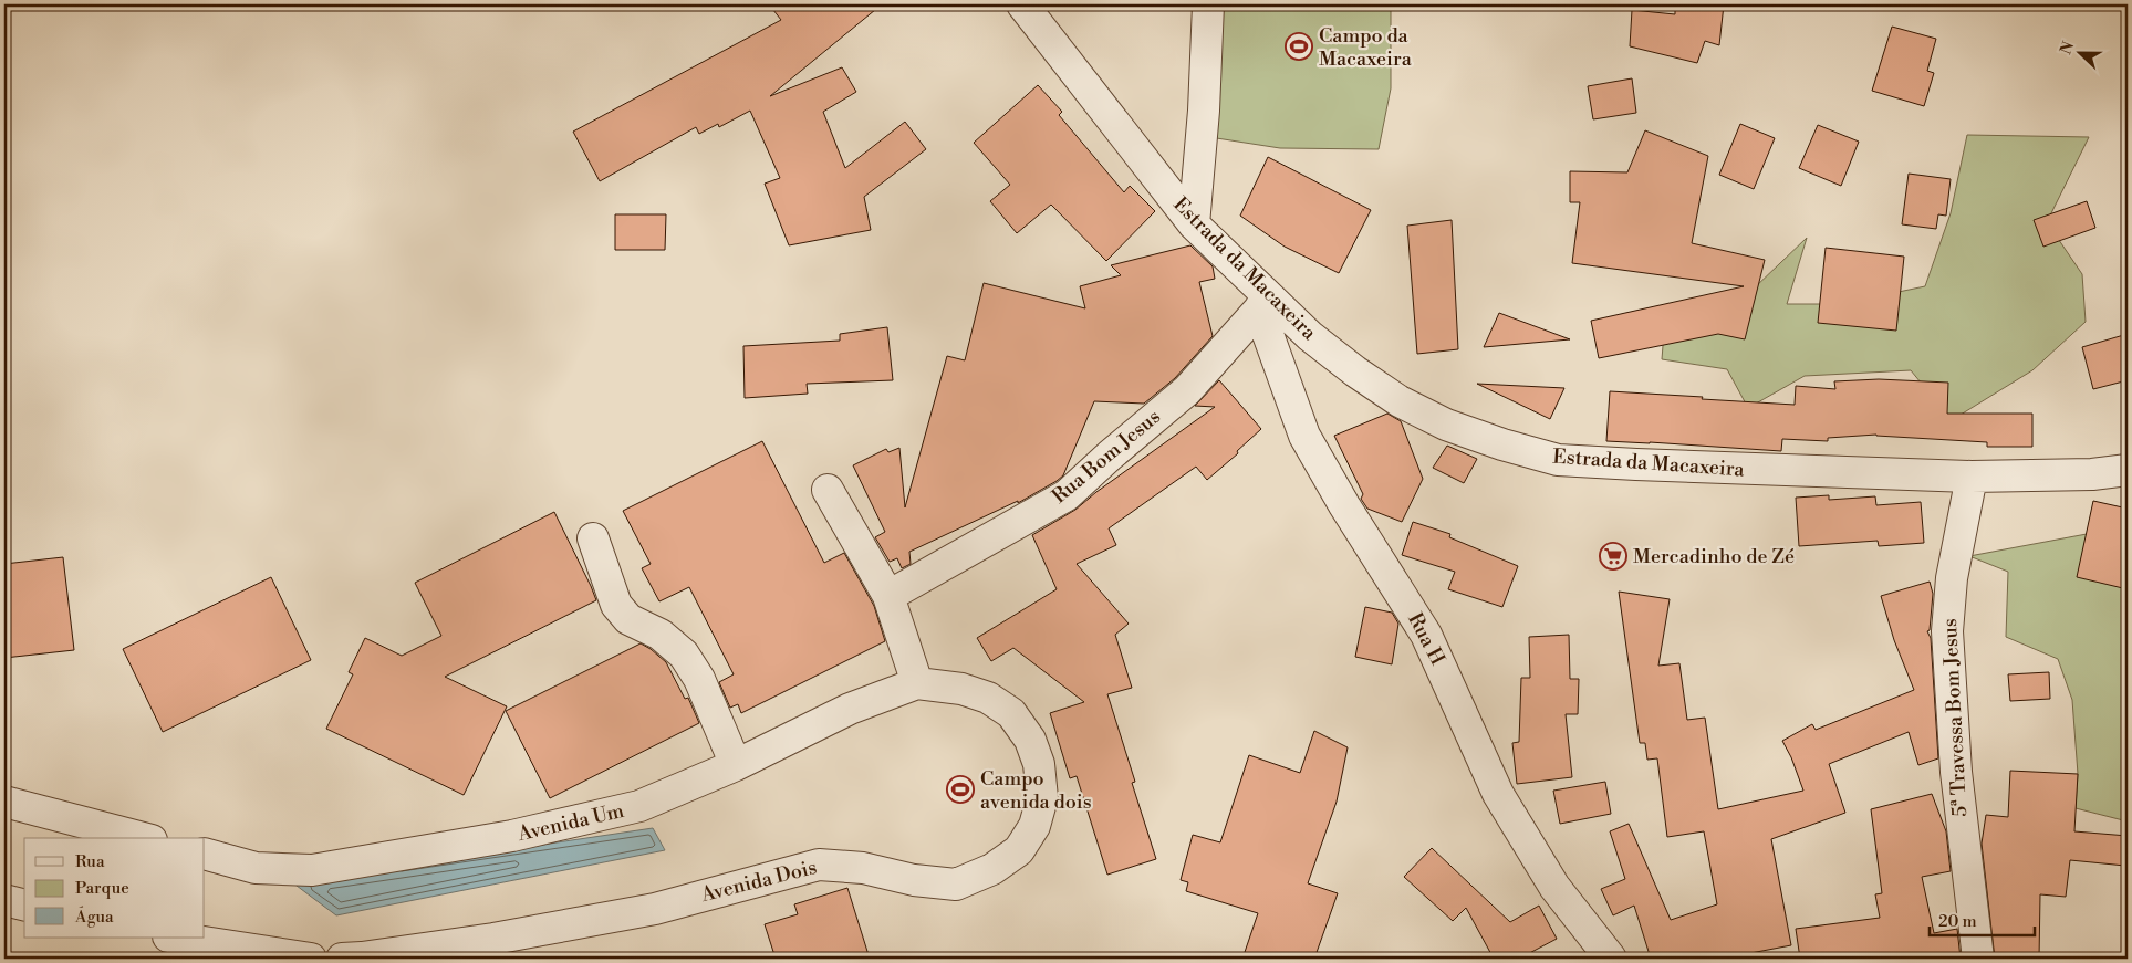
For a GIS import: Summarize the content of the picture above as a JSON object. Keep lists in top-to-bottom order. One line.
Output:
{"streets":{"street":["Estrada da Macaxeira","Rua Bom Jesus","Rua H","5ª Travessa Bom Jesus","Avenida Um","Avenida Dois"]},"crossings":[["Estrada da Macaxeira","Rua Bom Jesus"],["Estrada da Macaxeira","Rua H"],["Estrada da Macaxeira","5ª Travessa Bom Jesus"],["Rua Bom Jesus","Rua H"],["Avenida Um","Avenida Dois"]],"places":{"sports":["Campo da Macaxeira","Campo avenida dois"],"supermarket":["Mercadinho de Zé"]},"legend":["Rua","Parque","Água"],"scale_bar":"20 m","north":"left"}
